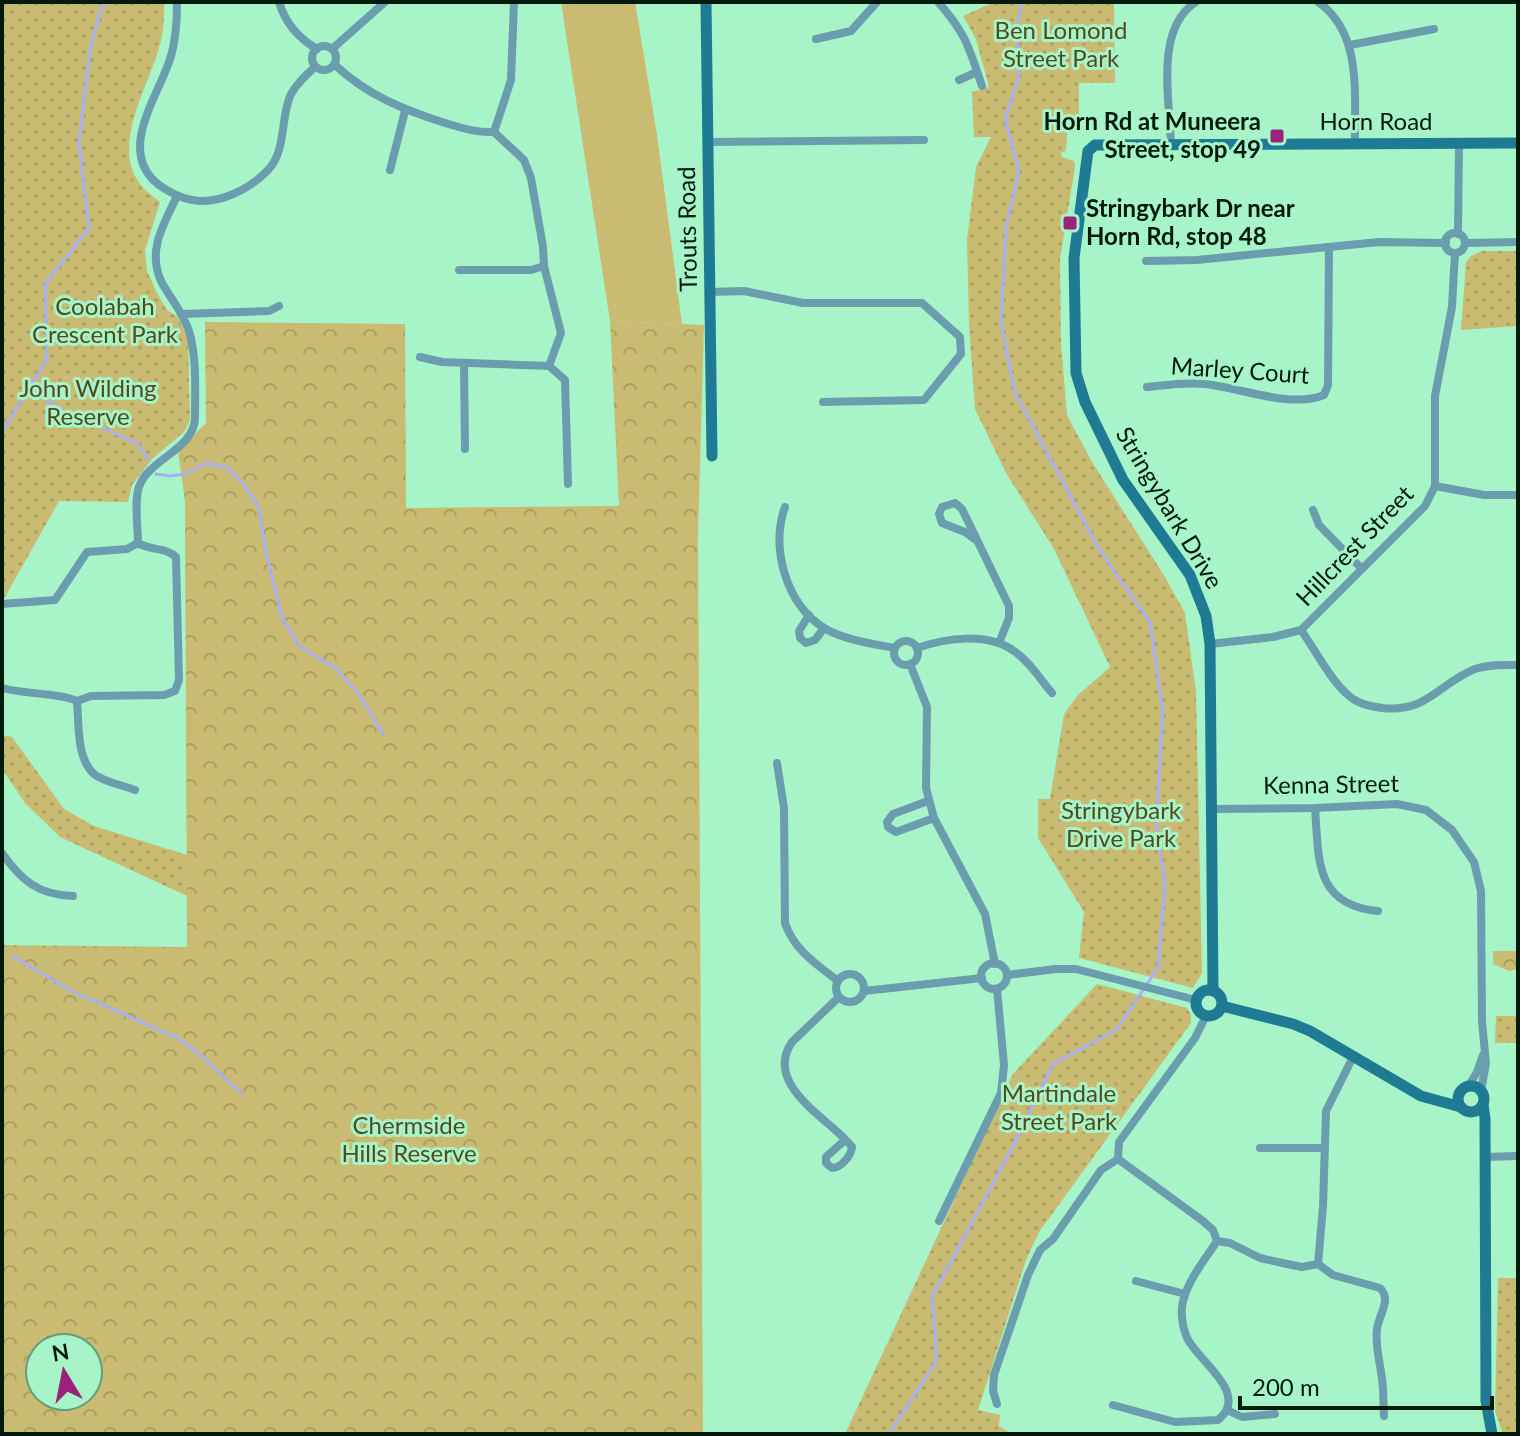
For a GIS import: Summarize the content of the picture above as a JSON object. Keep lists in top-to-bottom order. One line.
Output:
{"streets":{"street":["Horn Road","Trouts Road","Marley Court","Stringybark Drive","Hillcrest Street","Kenna Street"]},"crossings":[["Horn Road","Stringybark Drive"],["Stringybark Drive","Hillcrest Street"],["Stringybark Drive","Kenna Street"]],"parks":["Ben Lomond Street Park","Coolabah Crescent Park","John Wilding Reserve","Stringybark Drive Park","Martindale Street Park","Chermside Hills Reserve"],"places":{"transit":["Horn Rd at Muneera Street, stop 49","Stringybark Dr near Horn Rd, stop 48"]},"scale_bar":"200 m","north":"top"}
